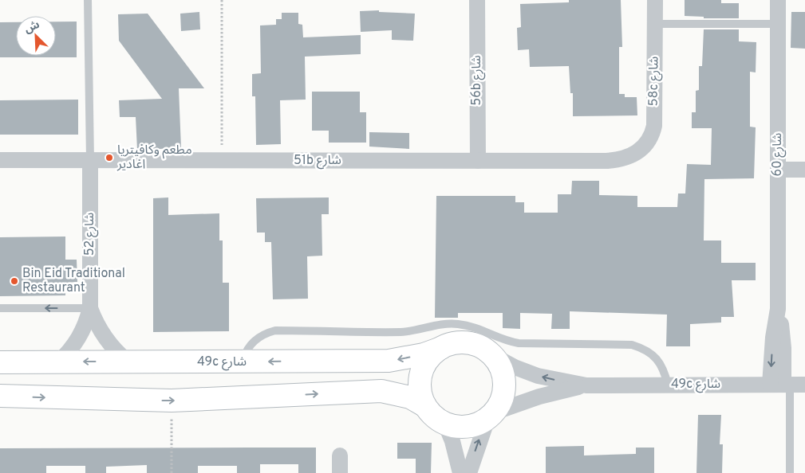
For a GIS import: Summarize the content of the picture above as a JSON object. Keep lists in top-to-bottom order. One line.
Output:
{"streets":{"street":["56b شارع","58c شارع","شارع 60","51b شارع","شارع 52","49c شارع"]},"crossings":[["56b شارع","51b شارع"],["58c شارع","51b شارع"],["شارع 60","49c شارع"],["51b شارع","شارع 52"],["شارع 52","49c شارع"]],"places":["مطعم وكافيتريا اغادير","Bin Eid Traditional Restaurant"],"north":"top left"}
